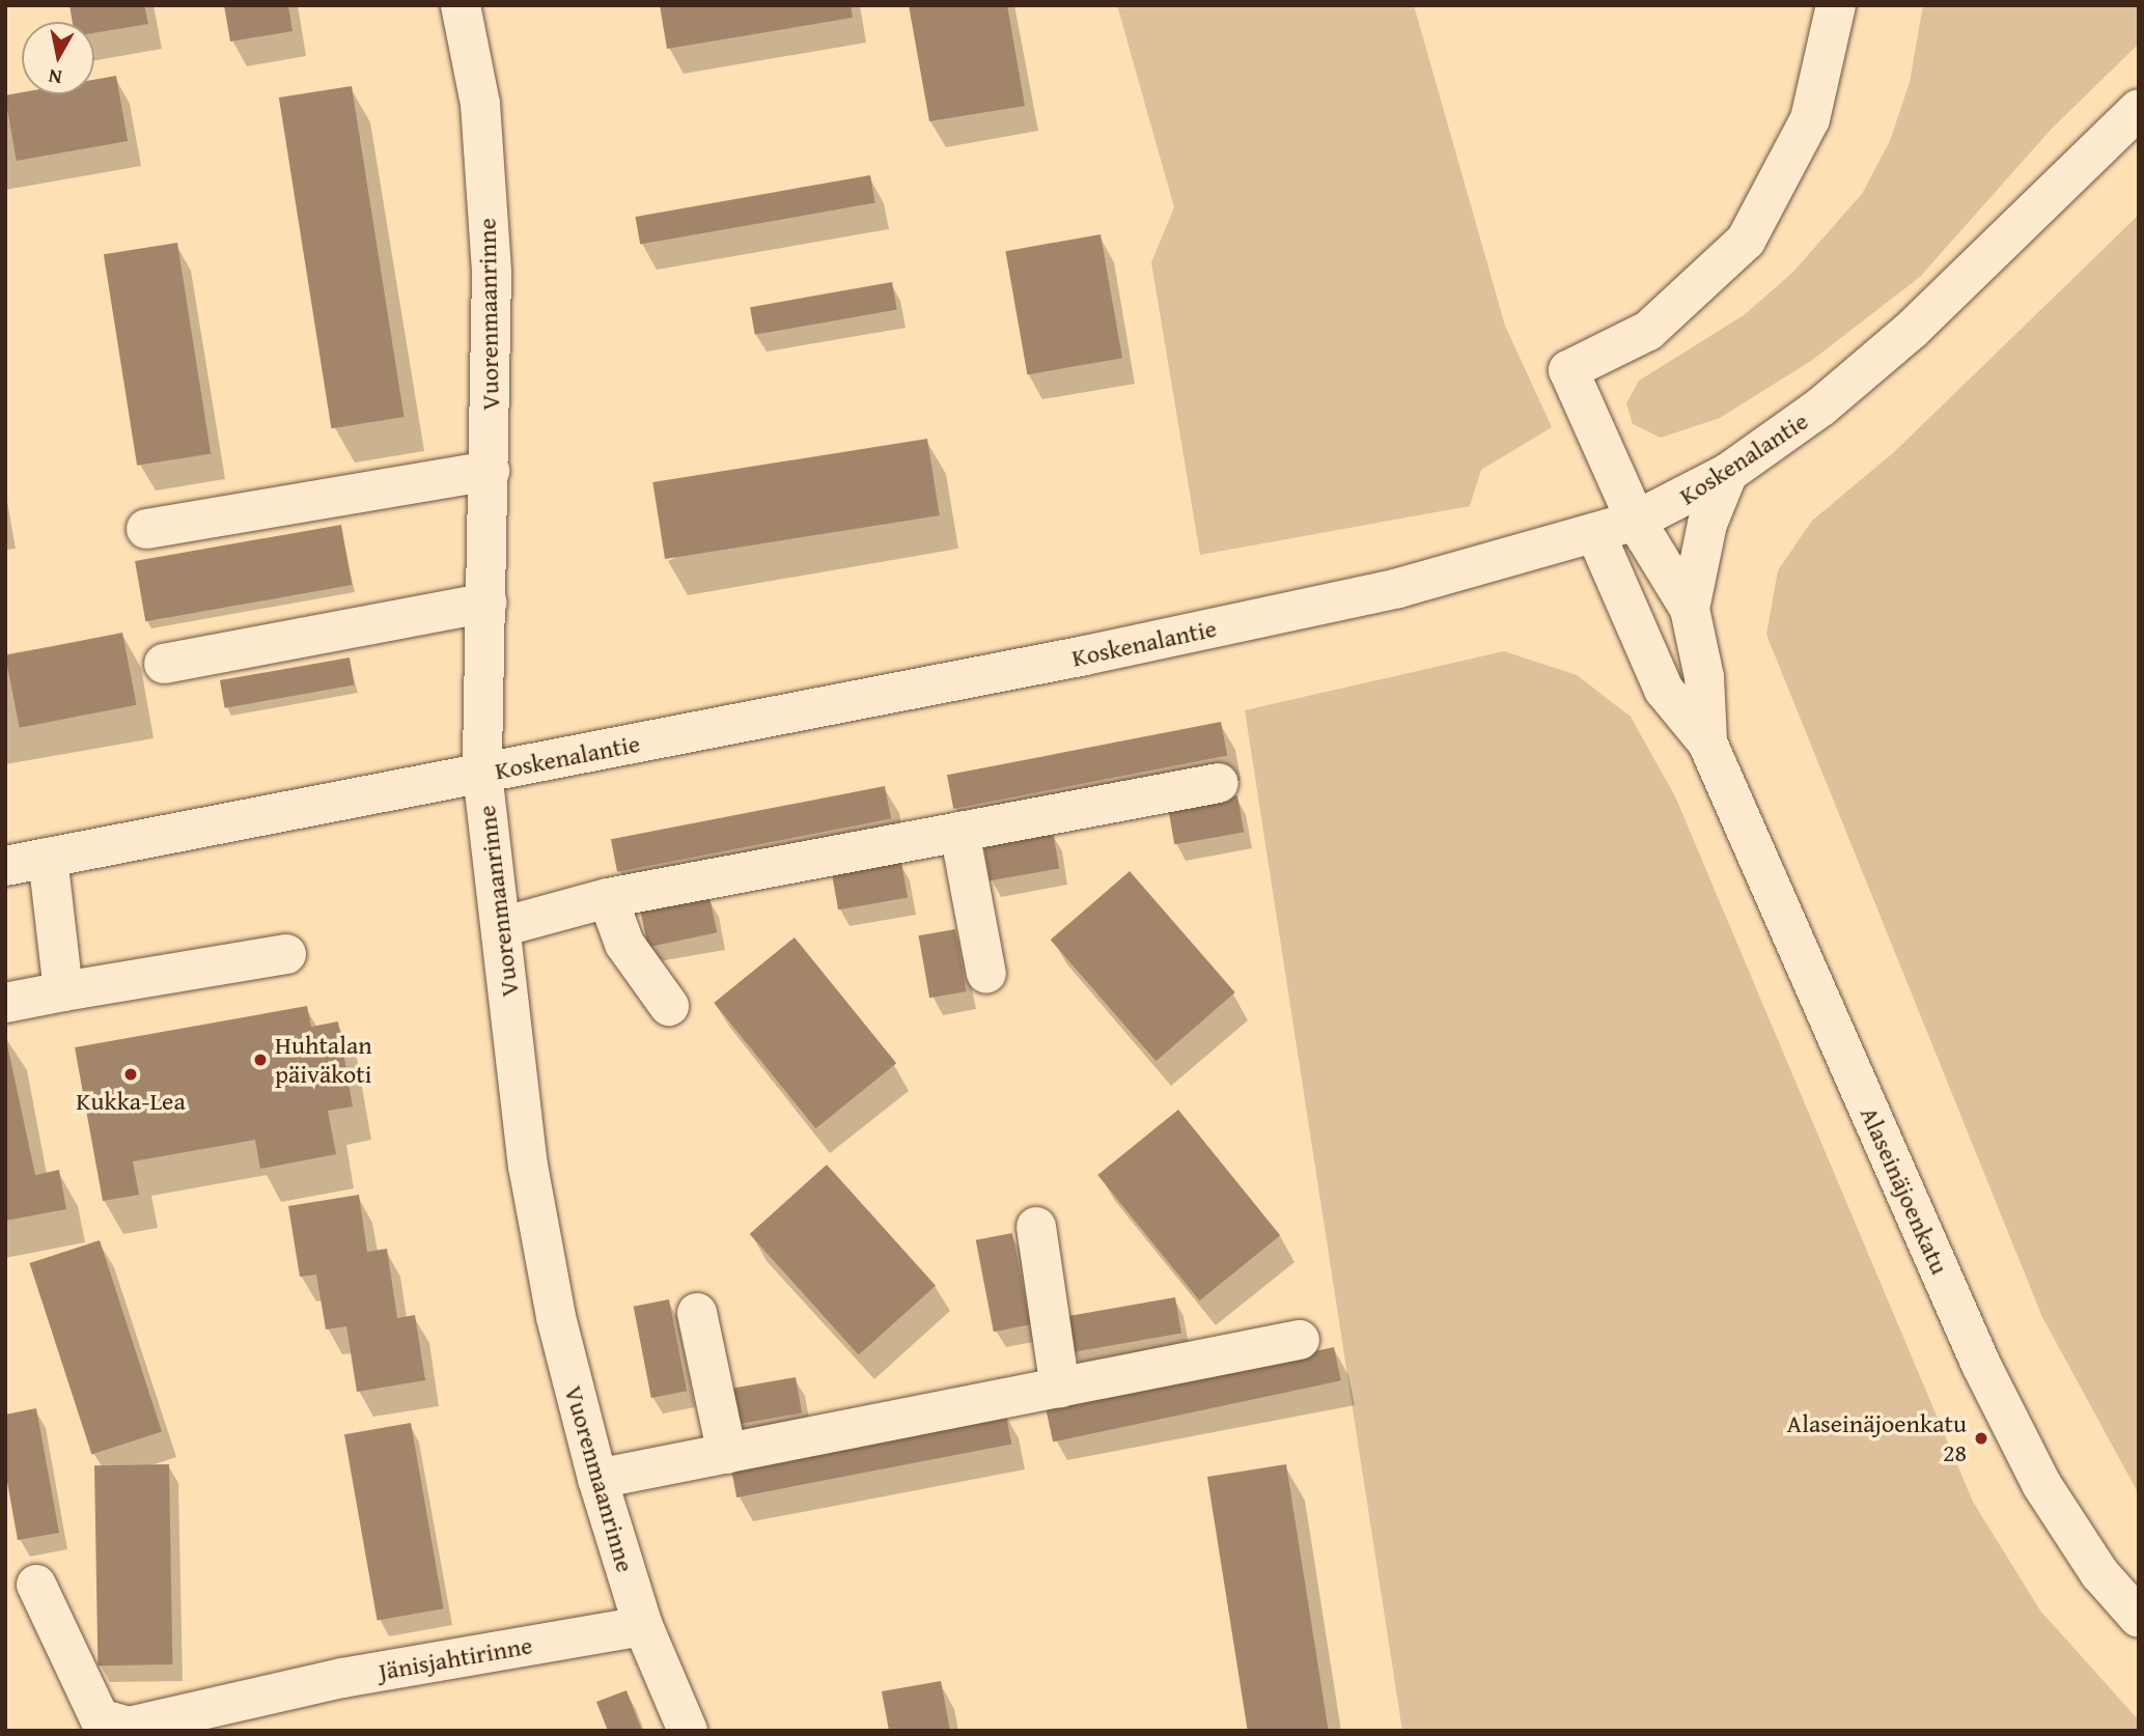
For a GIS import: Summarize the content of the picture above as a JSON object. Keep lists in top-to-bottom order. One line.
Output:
{"streets":{"street":["Vuorenmaanrinne","Koskenalantie","Alaseinäjoenkatu","Jänisjahtirinne"]},"crossings":[["Vuorenmaanrinne","Koskenalantie"],["Vuorenmaanrinne","Jänisjahtirinne"],["Koskenalantie","Alaseinäjoenkatu"]],"places":["Huhtalan päiväkoti","Kukka-Lea","Alaseinäjoenkatu 28"],"north":"bottom"}
